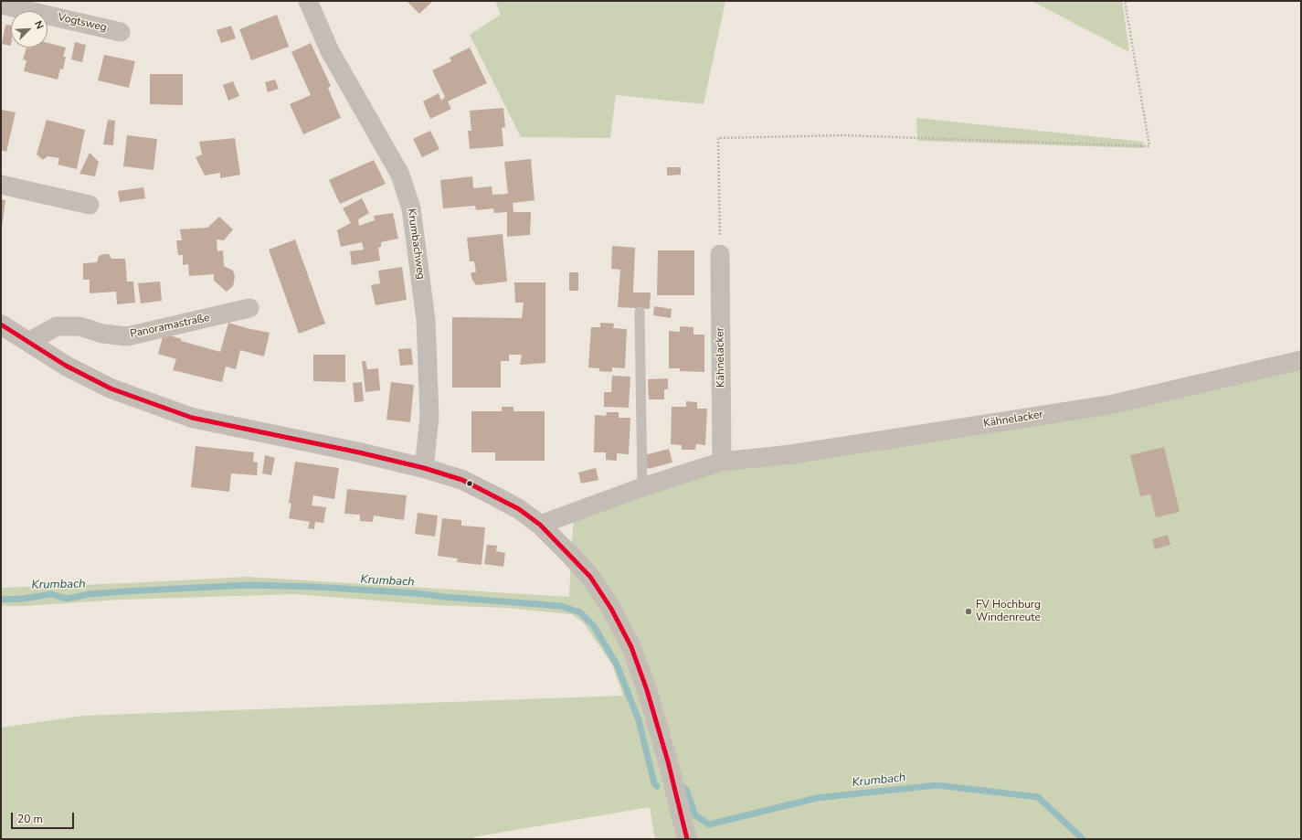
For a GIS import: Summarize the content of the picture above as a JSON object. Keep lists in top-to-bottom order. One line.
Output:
{"streets":{"street":["Vogtsweg","Krumbachweg","Panoramastraße","Kähnelacker"]},"water":["Krumbach"],"places":["FV Hochburg Windenreute"],"scale_bar":"20 m","north":"top right"}
